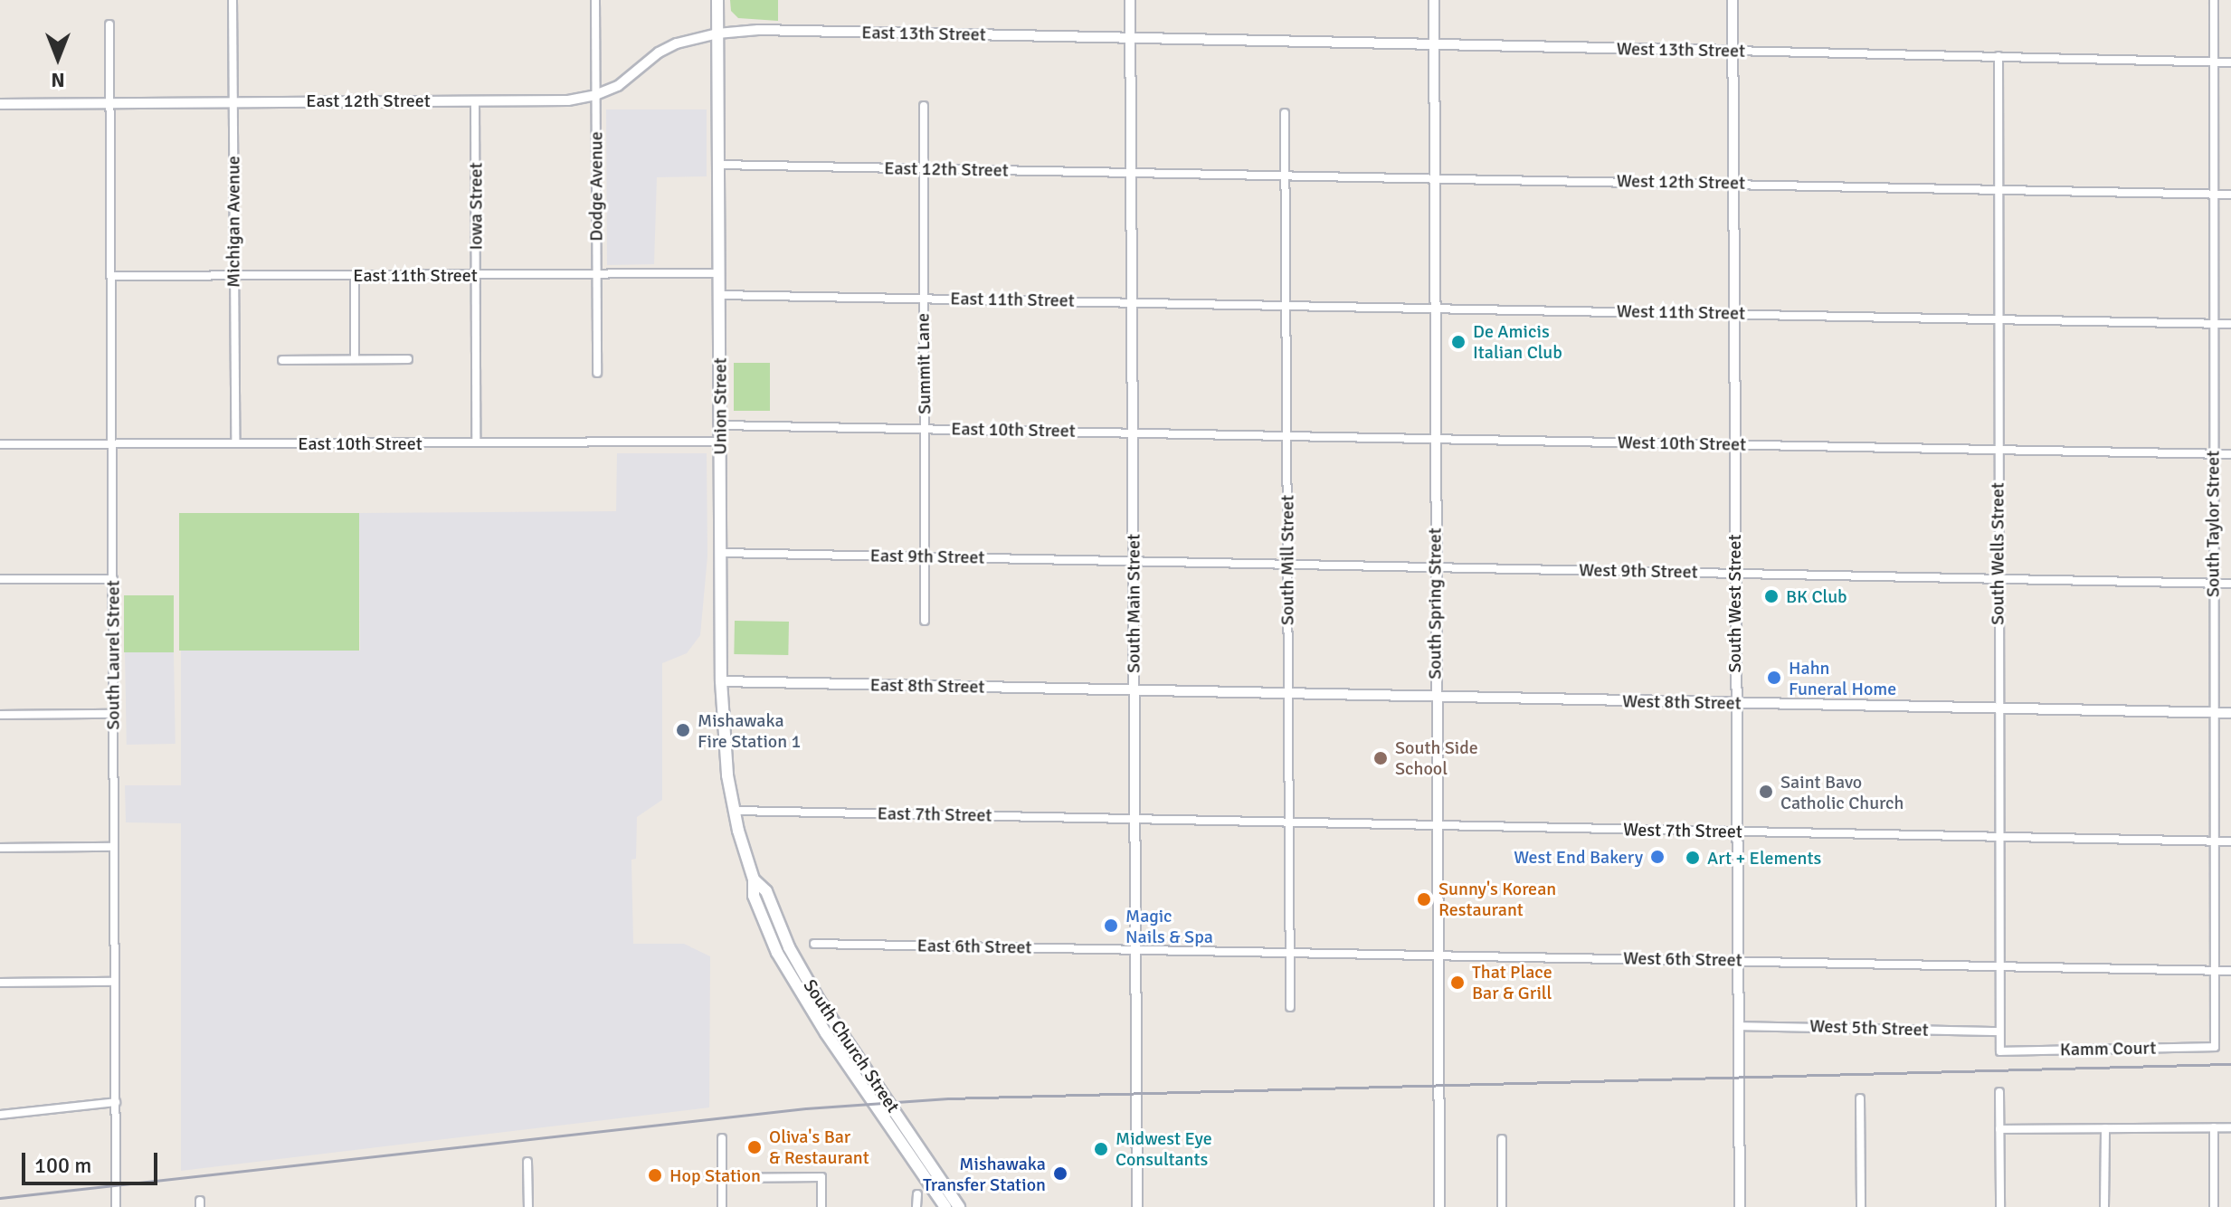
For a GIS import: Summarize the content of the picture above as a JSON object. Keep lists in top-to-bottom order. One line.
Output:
{"streets":{"main road":["Union Street","South Church Street"],"street":["East 13th Street","West 13th Street","East 12th Street","West 12th Street","Dodge Avenue","Iowa Street","Michigan Avenue","East 11th Street","West 11th Street","Summit Lane","East 10th Street","West 10th Street","South Taylor Street","South Wells Street","East 9th Street","South Mill Street","West 9th Street","South Main Street","South Spring Street","South West Street","South Laurel Street","East 8th Street","West 8th Street","East 7th Street","West 7th Street","East 6th Street","West 6th Street","West 5th Street","Kamm Court"]},"crossings":[["East 13th Street","West 13th Street"],["East 13th Street","East 12th Street"],["East 13th Street","Union Street"],["East 13th Street","South Main Street"],["West 13th Street","South Taylor Street"],["West 13th Street","South Wells Street"],["West 13th Street","South Main Street"],["West 13th Street","South Spring Street"],["West 13th Street","South West Street"],["East 12th Street","West 12th Street"],["East 12th Street","Dodge Avenue"],["East 12th Street","Iowa Street"],["East 12th Street","Michigan Avenue"],["East 12th Street","Summit Lane"],["East 12th Street","Union Street"],["East 12th Street","South Main Street"],["East 12th Street","South Laurel Street"],["West 12th Street","South Taylor Street"],["West 12th Street","South Wells Street"],["West 12th Street","South Mill Street"],["West 12th Street","South Main Street"],["West 12th Street","South Spring Street"],["West 12th Street","South West Street"],["Dodge Avenue","East 11th Street"],["Iowa Street","East 11th Street"],["Iowa Street","East 10th Street"],["Michigan Avenue","East 11th Street"],["Michigan Avenue","East 10th Street"],["East 11th Street","West 11th Street"],["East 11th Street","Summit Lane"],["East 11th Street","Union Street"],["East 11th Street","South Main Street"],["East 11th Street","South Laurel Street"],["West 11th Street","South Taylor Street"],["West 11th Street","South Wells Street"],["West 11th Street","South Mill Street"],["West 11th Street","South Main Street"],["West 11th Street","South Spring Street"],["West 11th Street","South West Street"],["Summit Lane","East 10th Street"],["Summit Lane","East 9th Street"],["Union Street","East 10th Street"],["Union Street","East 9th Street"],["Union Street","East 8th Street"],["Union Street","East 7th Street"],["Union Street","South Church Street"],["East 10th Street","West 10th Street"],["East 10th Street","South Main Street"],["East 10th Street","South Laurel Street"],["West 10th Street","South Taylor Street"],["West 10th Street","South Wells Street"],["West 10th Street","South Mill Street"],["West 10th Street","South Main Street"],["West 10th Street","South Spring Street"],["West 10th Street","South West Street"],["South Taylor Street","West 9th Street"],["South Taylor Street","West 8th Street"],["South Taylor Street","West 7th Street"],["South Taylor Street","West 6th Street"],["South Taylor Street","Kamm Court"],["South Wells Street","West 9th Street"],["South Wells Street","West 8th Street"],["South Wells Street","West 7th Street"],["South Wells Street","West 6th Street"],["South Wells Street","West 5th Street"],["South Wells Street","Kamm Court"],["East 9th Street","West 9th Street"],["East 9th Street","South Main Street"],["South Mill Street","West 9th Street"],["South Mill Street","West 8th Street"],["South Mill Street","West 7th Street"],["South Mill Street","West 6th Street"],["West 9th Street","South Main Street"],["West 9th Street","South Spring Street"],["West 9th Street","South West Street"],["South Main Street","East 8th Street"],["South Main Street","West 8th Street"],["South Main Street","East 7th Street"],["South Main Street","West 7th Street"],["South Main Street","East 6th Street"],["South Main Street","West 6th Street"],["South Spring Street","West 8th Street"],["South Spring Street","West 7th Street"],["South Spring Street","West 6th Street"],["South West Street","West 8th Street"],["South West Street","West 7th Street"],["South West Street","West 6th Street"],["South West Street","West 5th Street"],["East 8th Street","West 8th Street"],["East 7th Street","West 7th Street"],["East 7th Street","South Church Street"],["East 6th Street","West 6th Street"]],"places":["De Amicis Italian Club","BK Club","Hahn Funeral Home","Mishawaka Fire Station 1","South Side School","Saint Bavo Catholic Church","West End Bakery","Art + Elements","Sunny's Korean Restaurant","Magic Nails & Spa","That Place Bar & Grill","Oliva's Bar & Restaurant","Midwest Eye Consultants","Mishawaka Transfer Station","Hop Station"],"scale_bar":"100 m","north":"bottom"}
